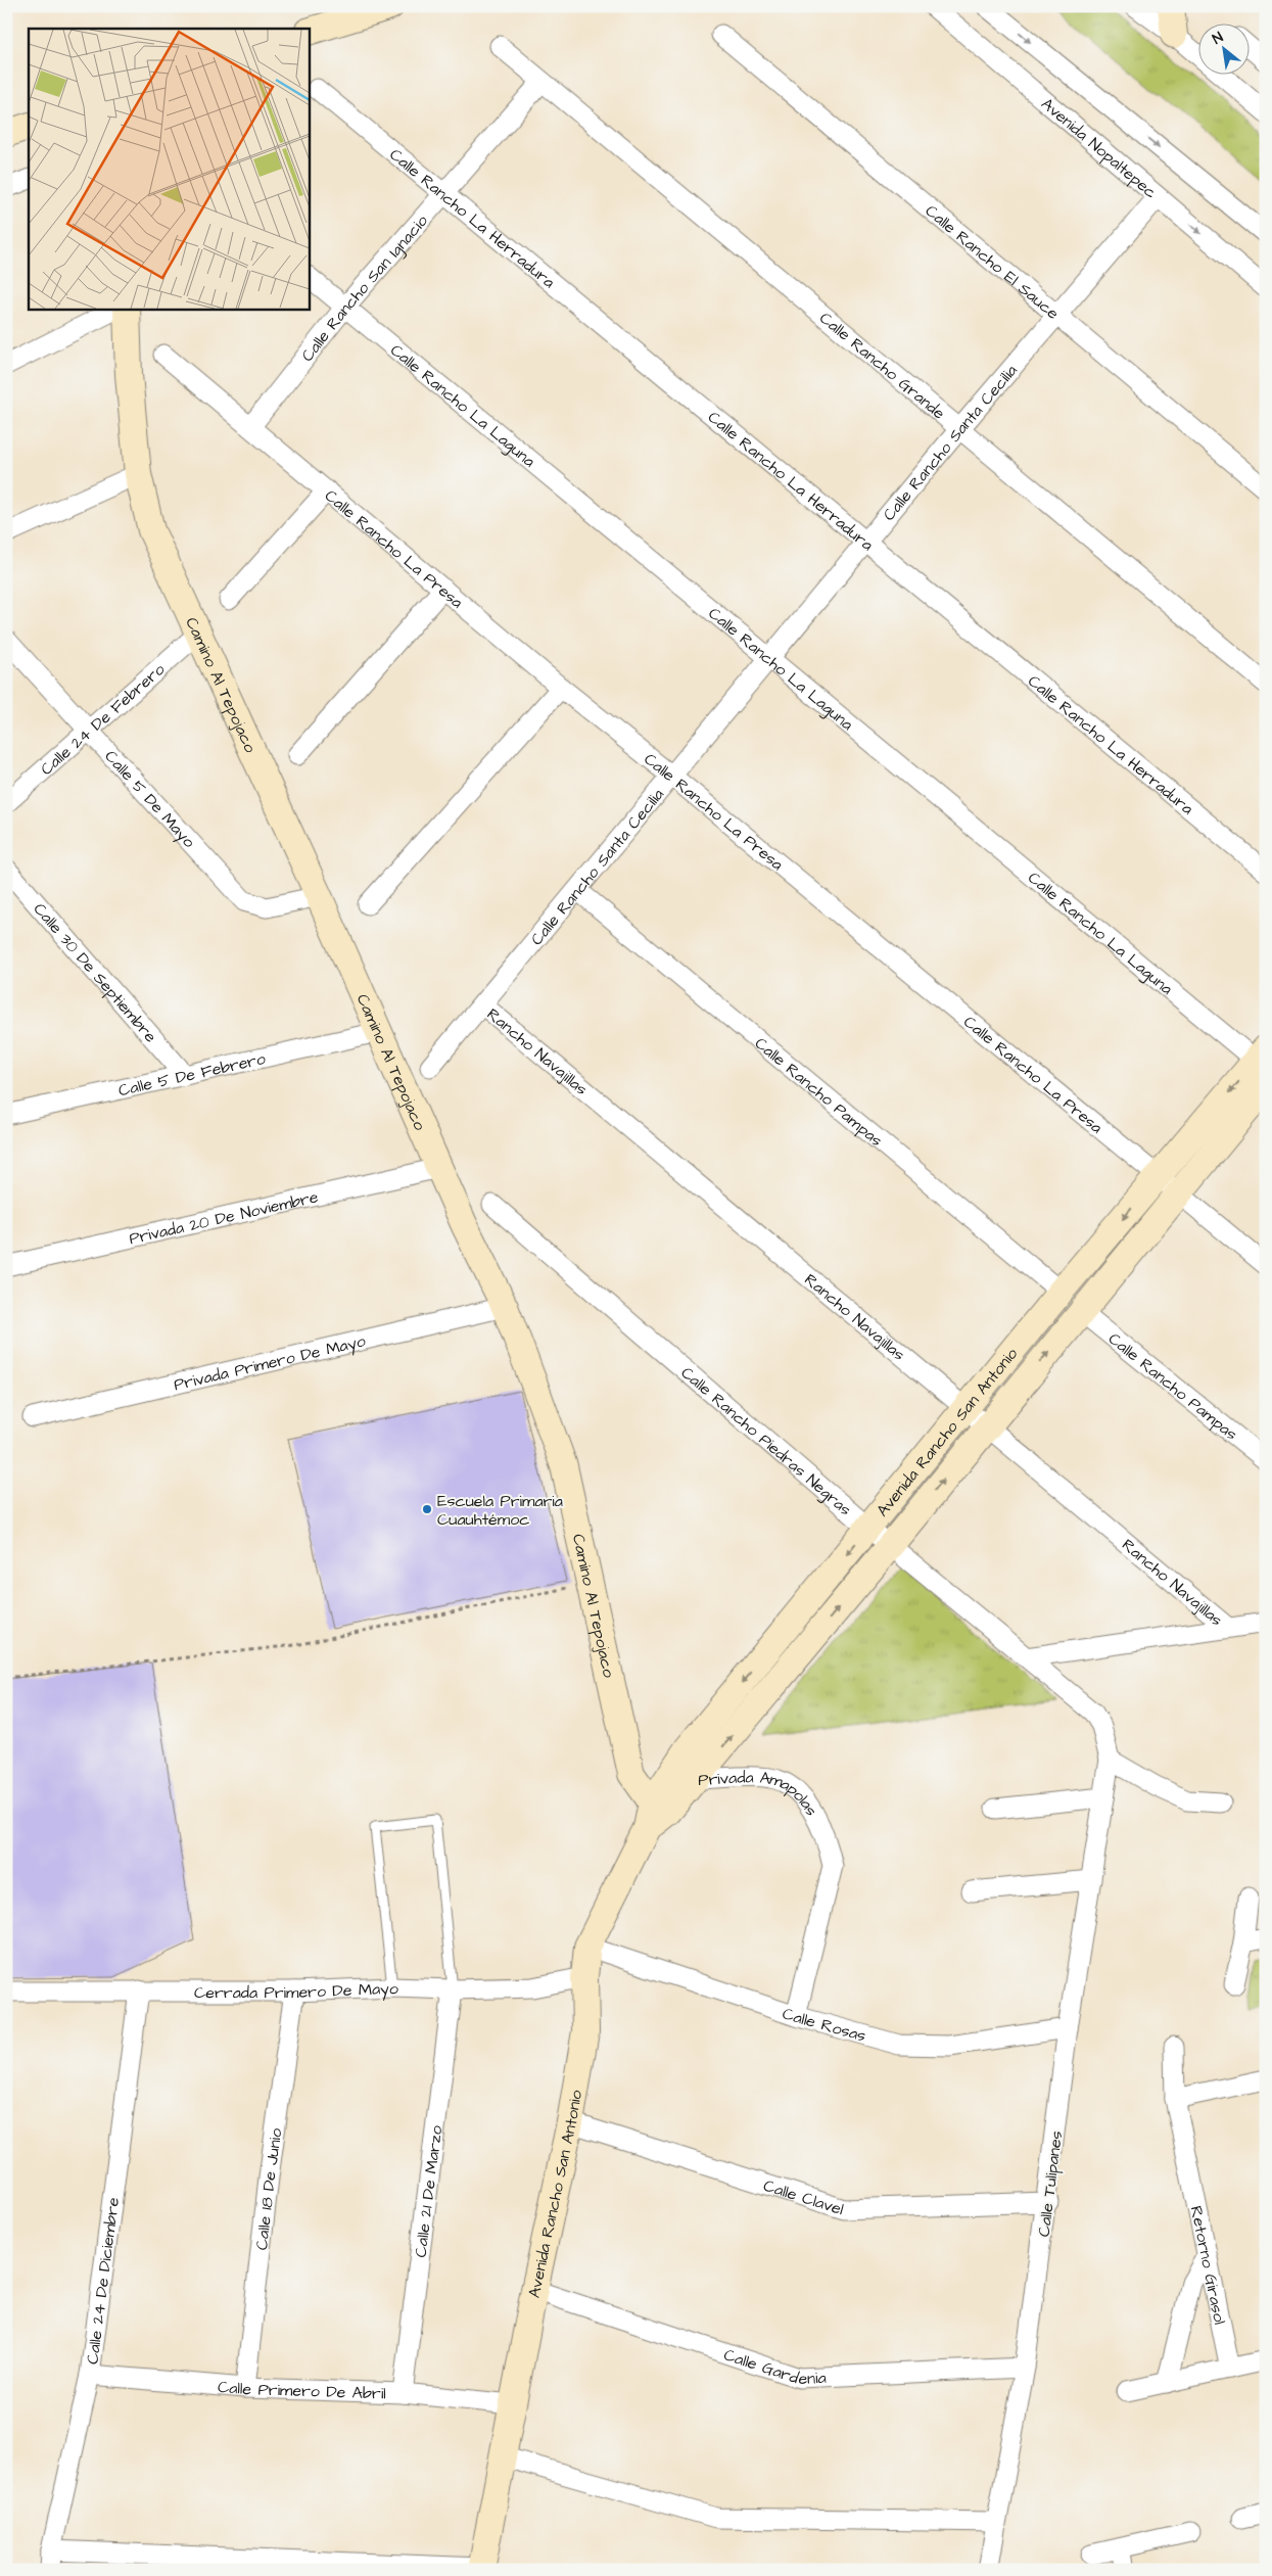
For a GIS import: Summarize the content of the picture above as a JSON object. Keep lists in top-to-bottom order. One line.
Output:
{"streets":{"street":["Avenida Nopaltepec","Calle Rancho La Herradura","Calle Rancho El Sauce","Calle Rancho San Ignacio","Calle Rancho Grande","Calle Rancho La Laguna","Calle Rancho Santa Cecilia","Calle Rancho La Presa","Camino Al Tepojaco","Calle 24 De Febrero","Calle 5 De Mayo","Calle 30 De Septiembre","Rancho Navajillas","Calle 5 De Febrero","Calle Rancho Pampas","Privada 20 De Noviembre","Privada Primero De Mayo","Avenida Rancho San Antonio","Calle Rancho Piedras Negras","Privada Amapolas","Cerrada Primero De Mayo","Calle Rosas","Calle Tulipanes","Calle 18 De Junio","Calle 21 De Marzo","Calle Clavel","Retorno Girasol","Calle 24 De Diciembre","Calle Gardenia","Calle Primero De Abril"]},"crossings":[["Avenida Nopaltepec","Calle Rancho Santa Cecilia"],["Calle Rancho La Herradura","Calle Rancho San Ignacio"],["Calle Rancho La Herradura","Calle Rancho Santa Cecilia"],["Calle Rancho El Sauce","Calle Rancho Santa Cecilia"],["Calle Rancho San Ignacio","Calle Rancho Grande"],["Calle Rancho San Ignacio","Calle Rancho La Laguna"],["Calle Rancho San Ignacio","Calle Rancho La Presa"],["Calle Rancho Grande","Calle Rancho Santa Cecilia"],["Calle Rancho La Laguna","Calle Rancho Santa Cecilia"],["Calle Rancho La Laguna","Avenida Rancho San Antonio"],["Calle Rancho Santa Cecilia","Calle Rancho La Presa"],["Calle Rancho Santa Cecilia","Rancho Navajillas"],["Calle Rancho Santa Cecilia","Calle Rancho Pampas"],["Calle Rancho La Presa","Avenida Rancho San Antonio"],["Camino Al Tepojaco","Calle 24 De Febrero"],["Camino Al Tepojaco","Calle 5 De Mayo"],["Camino Al Tepojaco","Calle 5 De Febrero"],["Camino Al Tepojaco","Privada 20 De Noviembre"],["Camino Al Tepojaco","Privada Primero De Mayo"],["Camino Al Tepojaco","Avenida Rancho San Antonio"],["Calle 24 De Febrero","Calle 5 De Mayo"],["Calle 30 De Septiembre","Calle 5 De Febrero"],["Rancho Navajillas","Avenida Rancho San Antonio"],["Calle Rancho Pampas","Avenida Rancho San Antonio"],["Avenida Rancho San Antonio","Calle Rancho Piedras Negras"],["Avenida Rancho San Antonio","Privada Amapolas"],["Avenida Rancho San Antonio","Cerrada Primero De Mayo"],["Avenida Rancho San Antonio","Calle Rosas"],["Avenida Rancho San Antonio","Calle Clavel"],["Avenida Rancho San Antonio","Calle Gardenia"],["Avenida Rancho San Antonio","Calle Primero De Abril"],["Calle Rancho Piedras Negras","Calle Tulipanes"],["Privada Amapolas","Calle Rosas"],["Cerrada Primero De Mayo","Calle 18 De Junio"],["Cerrada Primero De Mayo","Calle 21 De Marzo"],["Cerrada Primero De Mayo","Calle 24 De Diciembre"],["Calle Rosas","Calle Tulipanes"],["Calle Tulipanes","Calle Clavel"],["Calle Tulipanes","Calle Gardenia"],["Calle 18 De Junio","Calle Primero De Abril"],["Calle 21 De Marzo","Calle Primero De Abril"],["Calle 24 De Diciembre","Calle Primero De Abril"]],"places":["Escuela Primaria Cuauhtémoc"],"north":"top left"}
